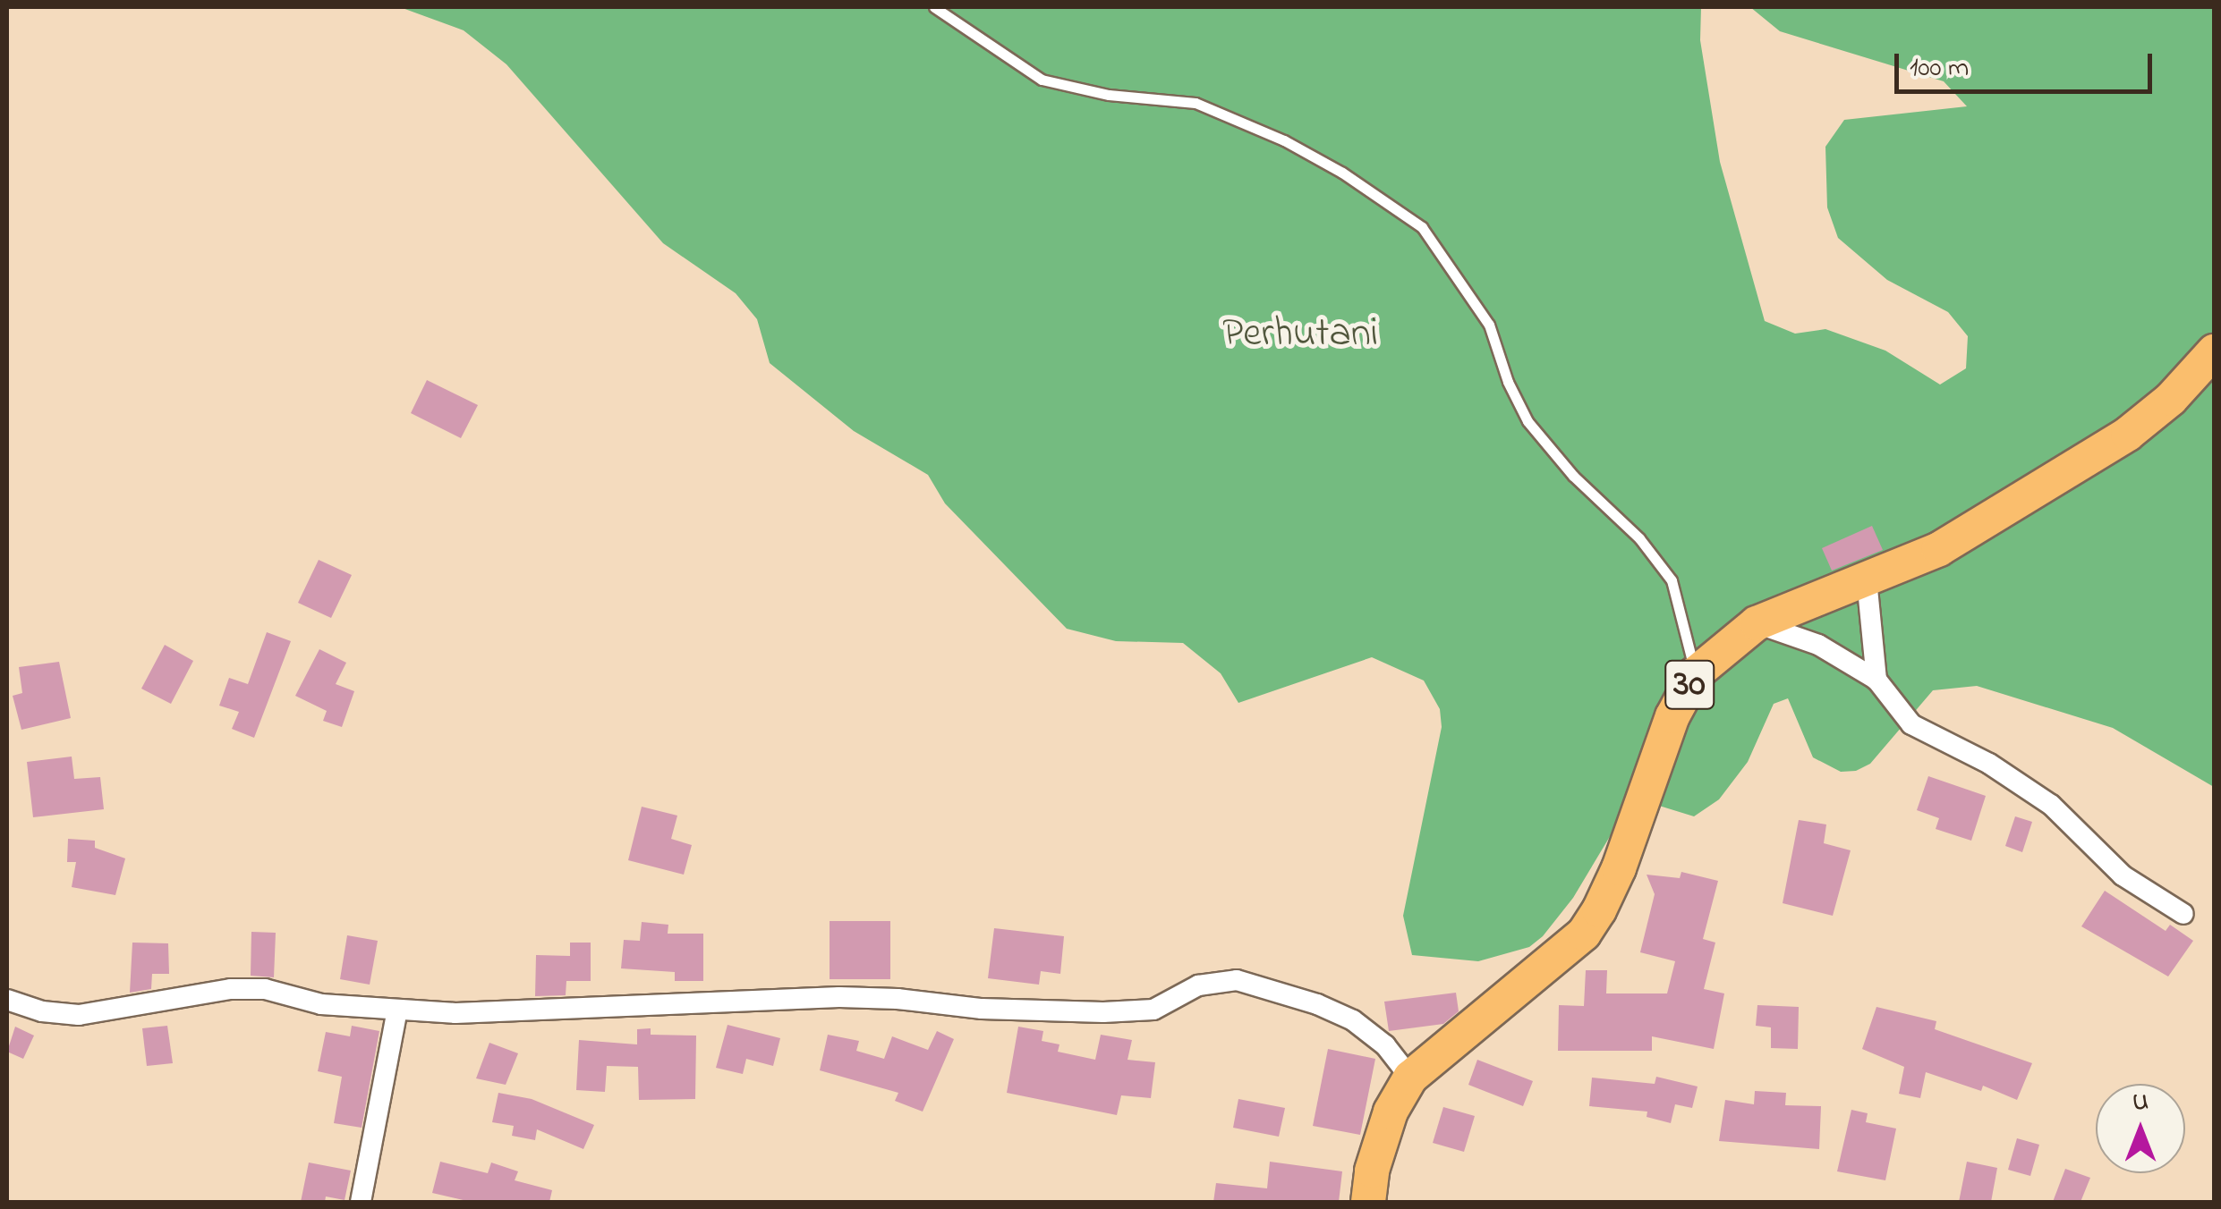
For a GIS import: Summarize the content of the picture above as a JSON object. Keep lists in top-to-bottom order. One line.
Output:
{"streets":{"highway":["30"]},"parks":["Perhutani"],"scale_bar":"100 m","north":"top"}
